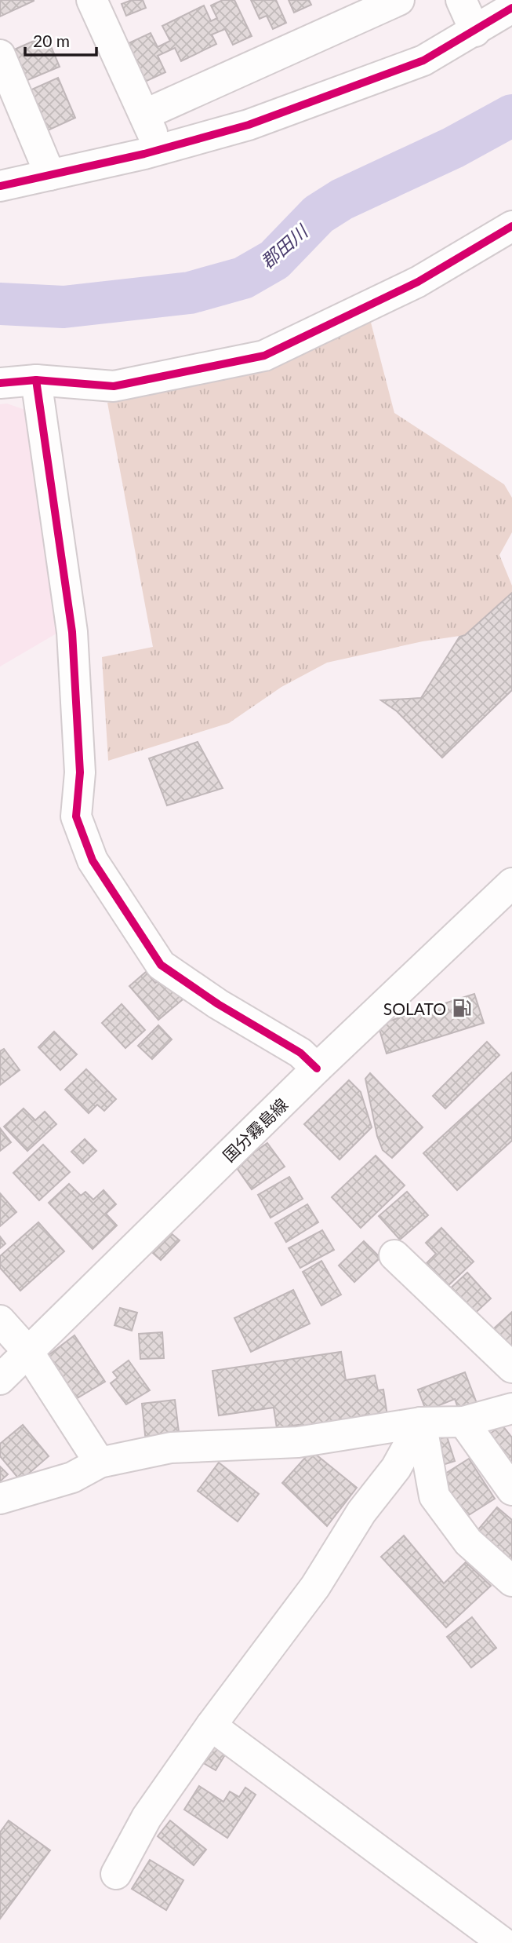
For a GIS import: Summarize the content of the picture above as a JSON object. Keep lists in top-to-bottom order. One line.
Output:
{"streets":{"street":["国分霧島線"]},"water":["郡田川"],"places":{"fuel station":["SOLATO"]},"scale_bar":"20 m"}
